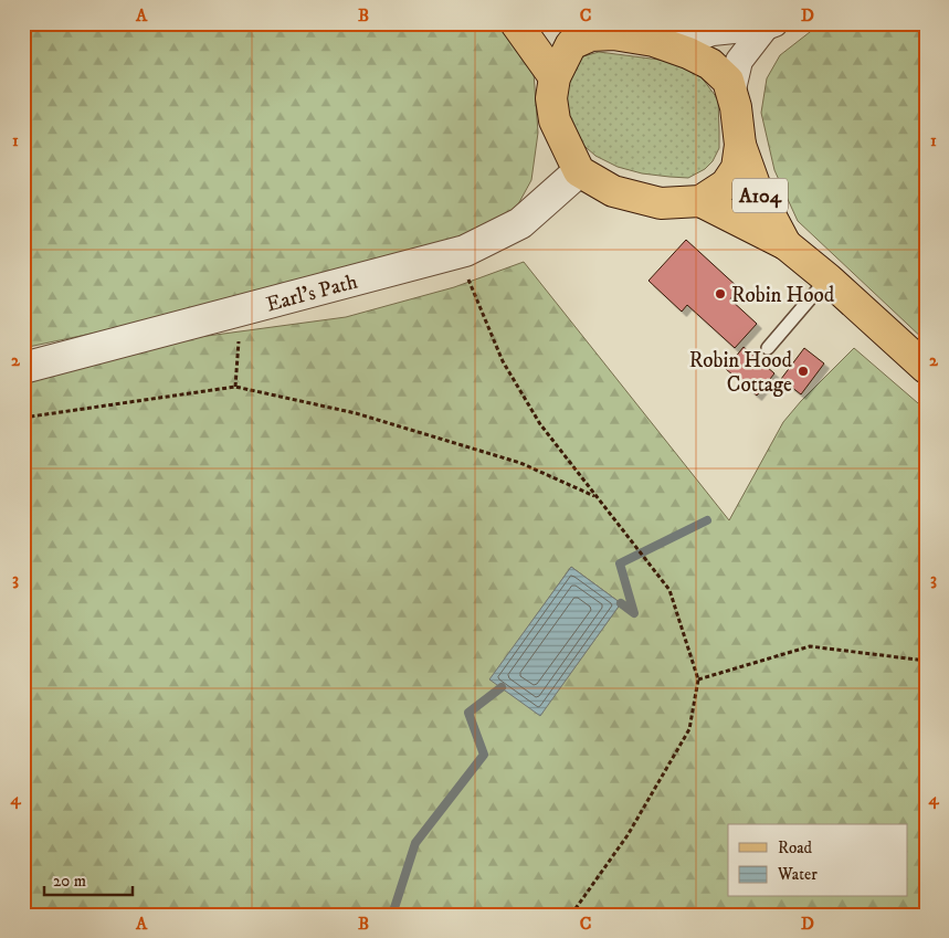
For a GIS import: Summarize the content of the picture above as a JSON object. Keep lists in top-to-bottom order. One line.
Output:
{"streets":{"main road":["A104"],"street":["Earl's Path"]},"crossings":[["A104","Earl's Path"]],"places":["Robin Hood","Robin Hood Cottage"],"legend":["Road","Water"],"scale_bar":"20 m","grid":{"columns":["A","B","C","D"],"rows":["1","2","3","4"]}}
